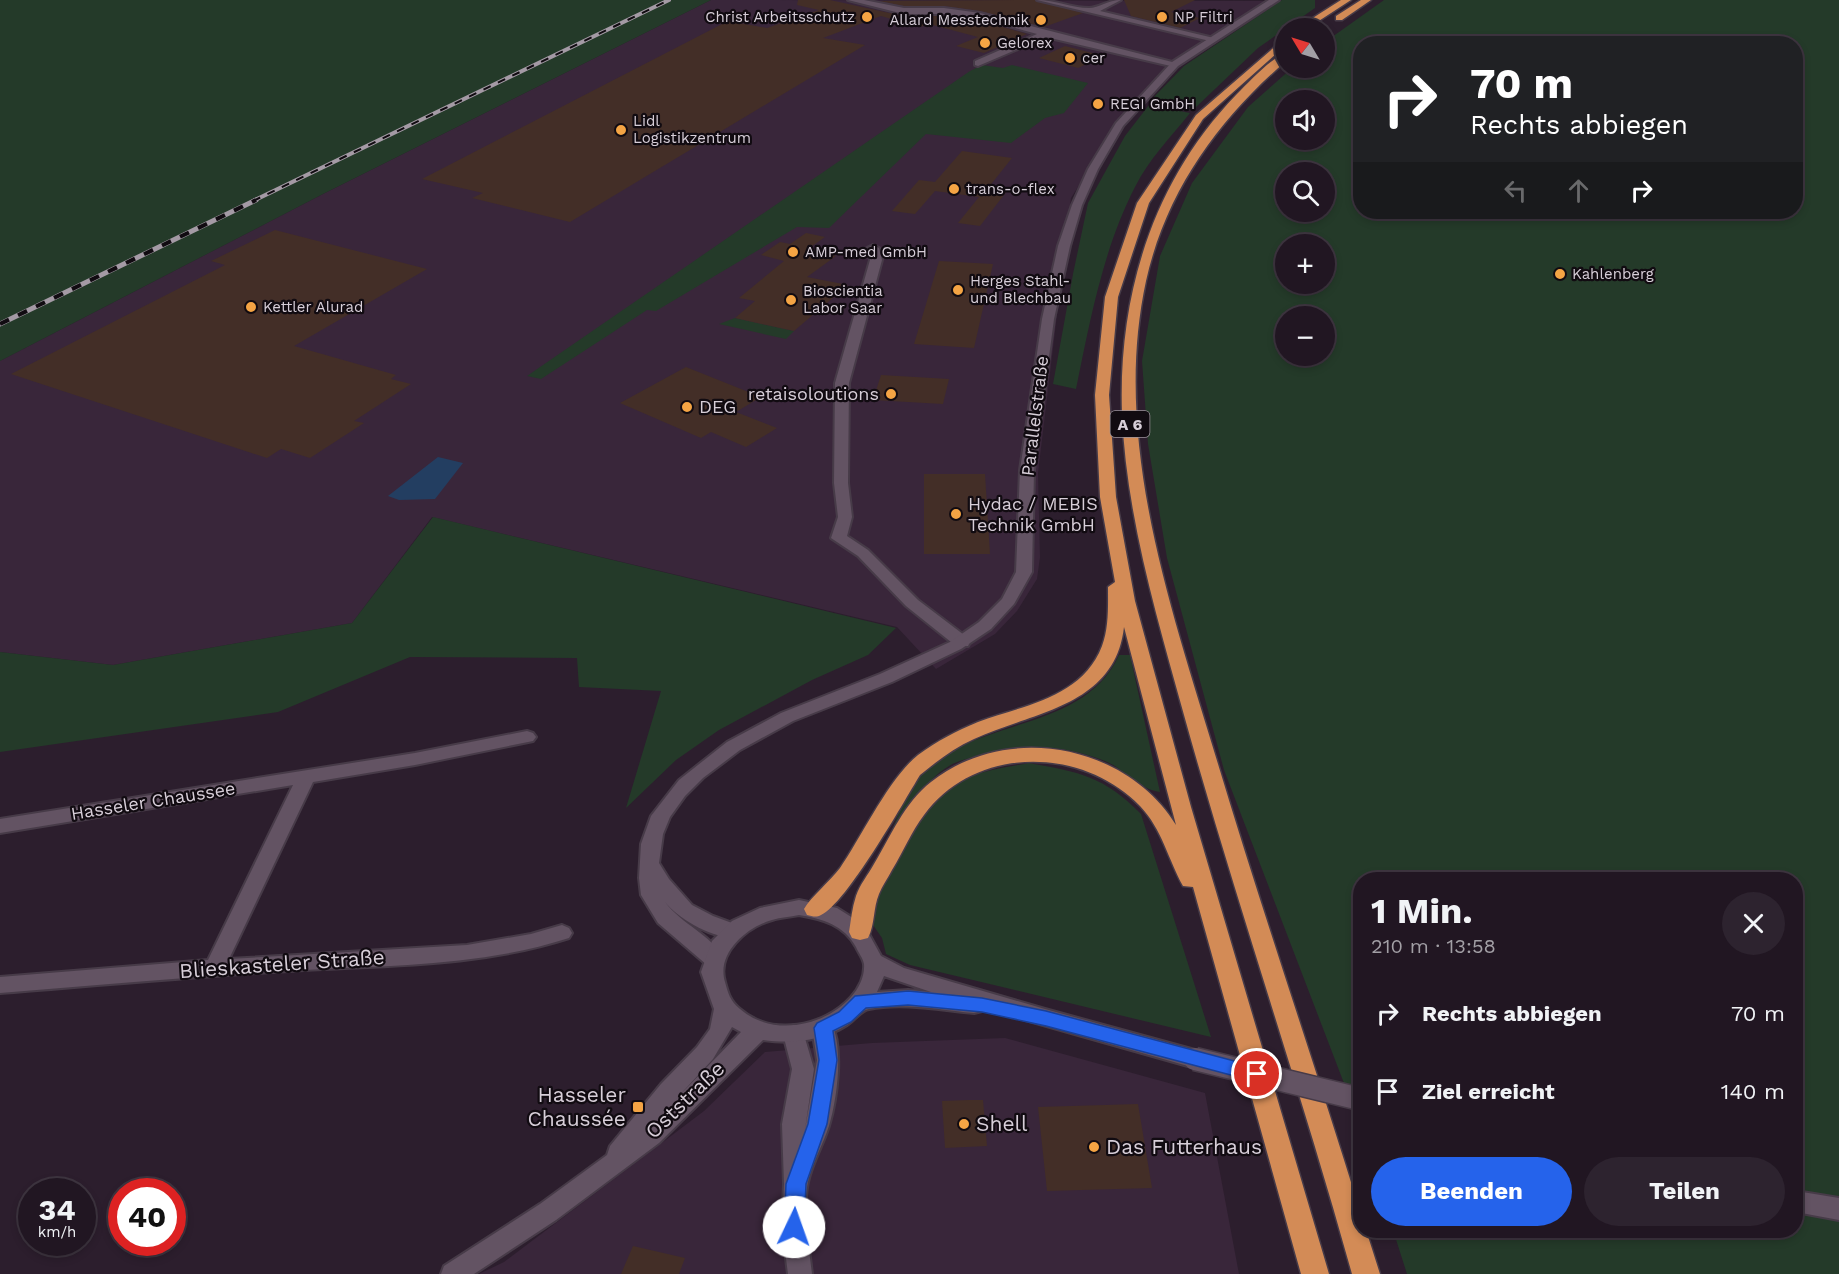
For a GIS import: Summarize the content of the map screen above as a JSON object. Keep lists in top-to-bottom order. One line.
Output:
{"streets":{"highway":["A 6"],"street":["Parallelstraße","Hasseler Chaussee","Blieskasteler Straße","Oststraße"]},"crossings":[["Parallelstraße","Oststraße"]],"places":{"other":["Christ Arbeitsschutz","NP Filtri","Allard Messtechnik","Gelorex","cer","REGI GmbH","Lidl Logistikzentrum","trans-o-flex","AMP-med GmbH","Kahlenberg","Herges Stahl- und Blechbau","Bioscientia Labor Saar","Kettler Alurad","retaisoloutions","DEG","Hydac / MEBIS Technik GmbH","Shell","Das Futterhaus"],"transit":["Hasseler Chaussée"]},"north":"top left","page":{"map_buttons":["+","−"],"turn":["70 m","Rechts abbiegen"],"heading":["1 Min.","210 m · 13:58"],"list":[{"name":"Rechts abbiegen","value":"70 m"},{"name":"Ziel erreicht","value":"140 m"}],"buttons":["Beenden","Teilen"],"speed":"34 km/h","limit":"40"}}
